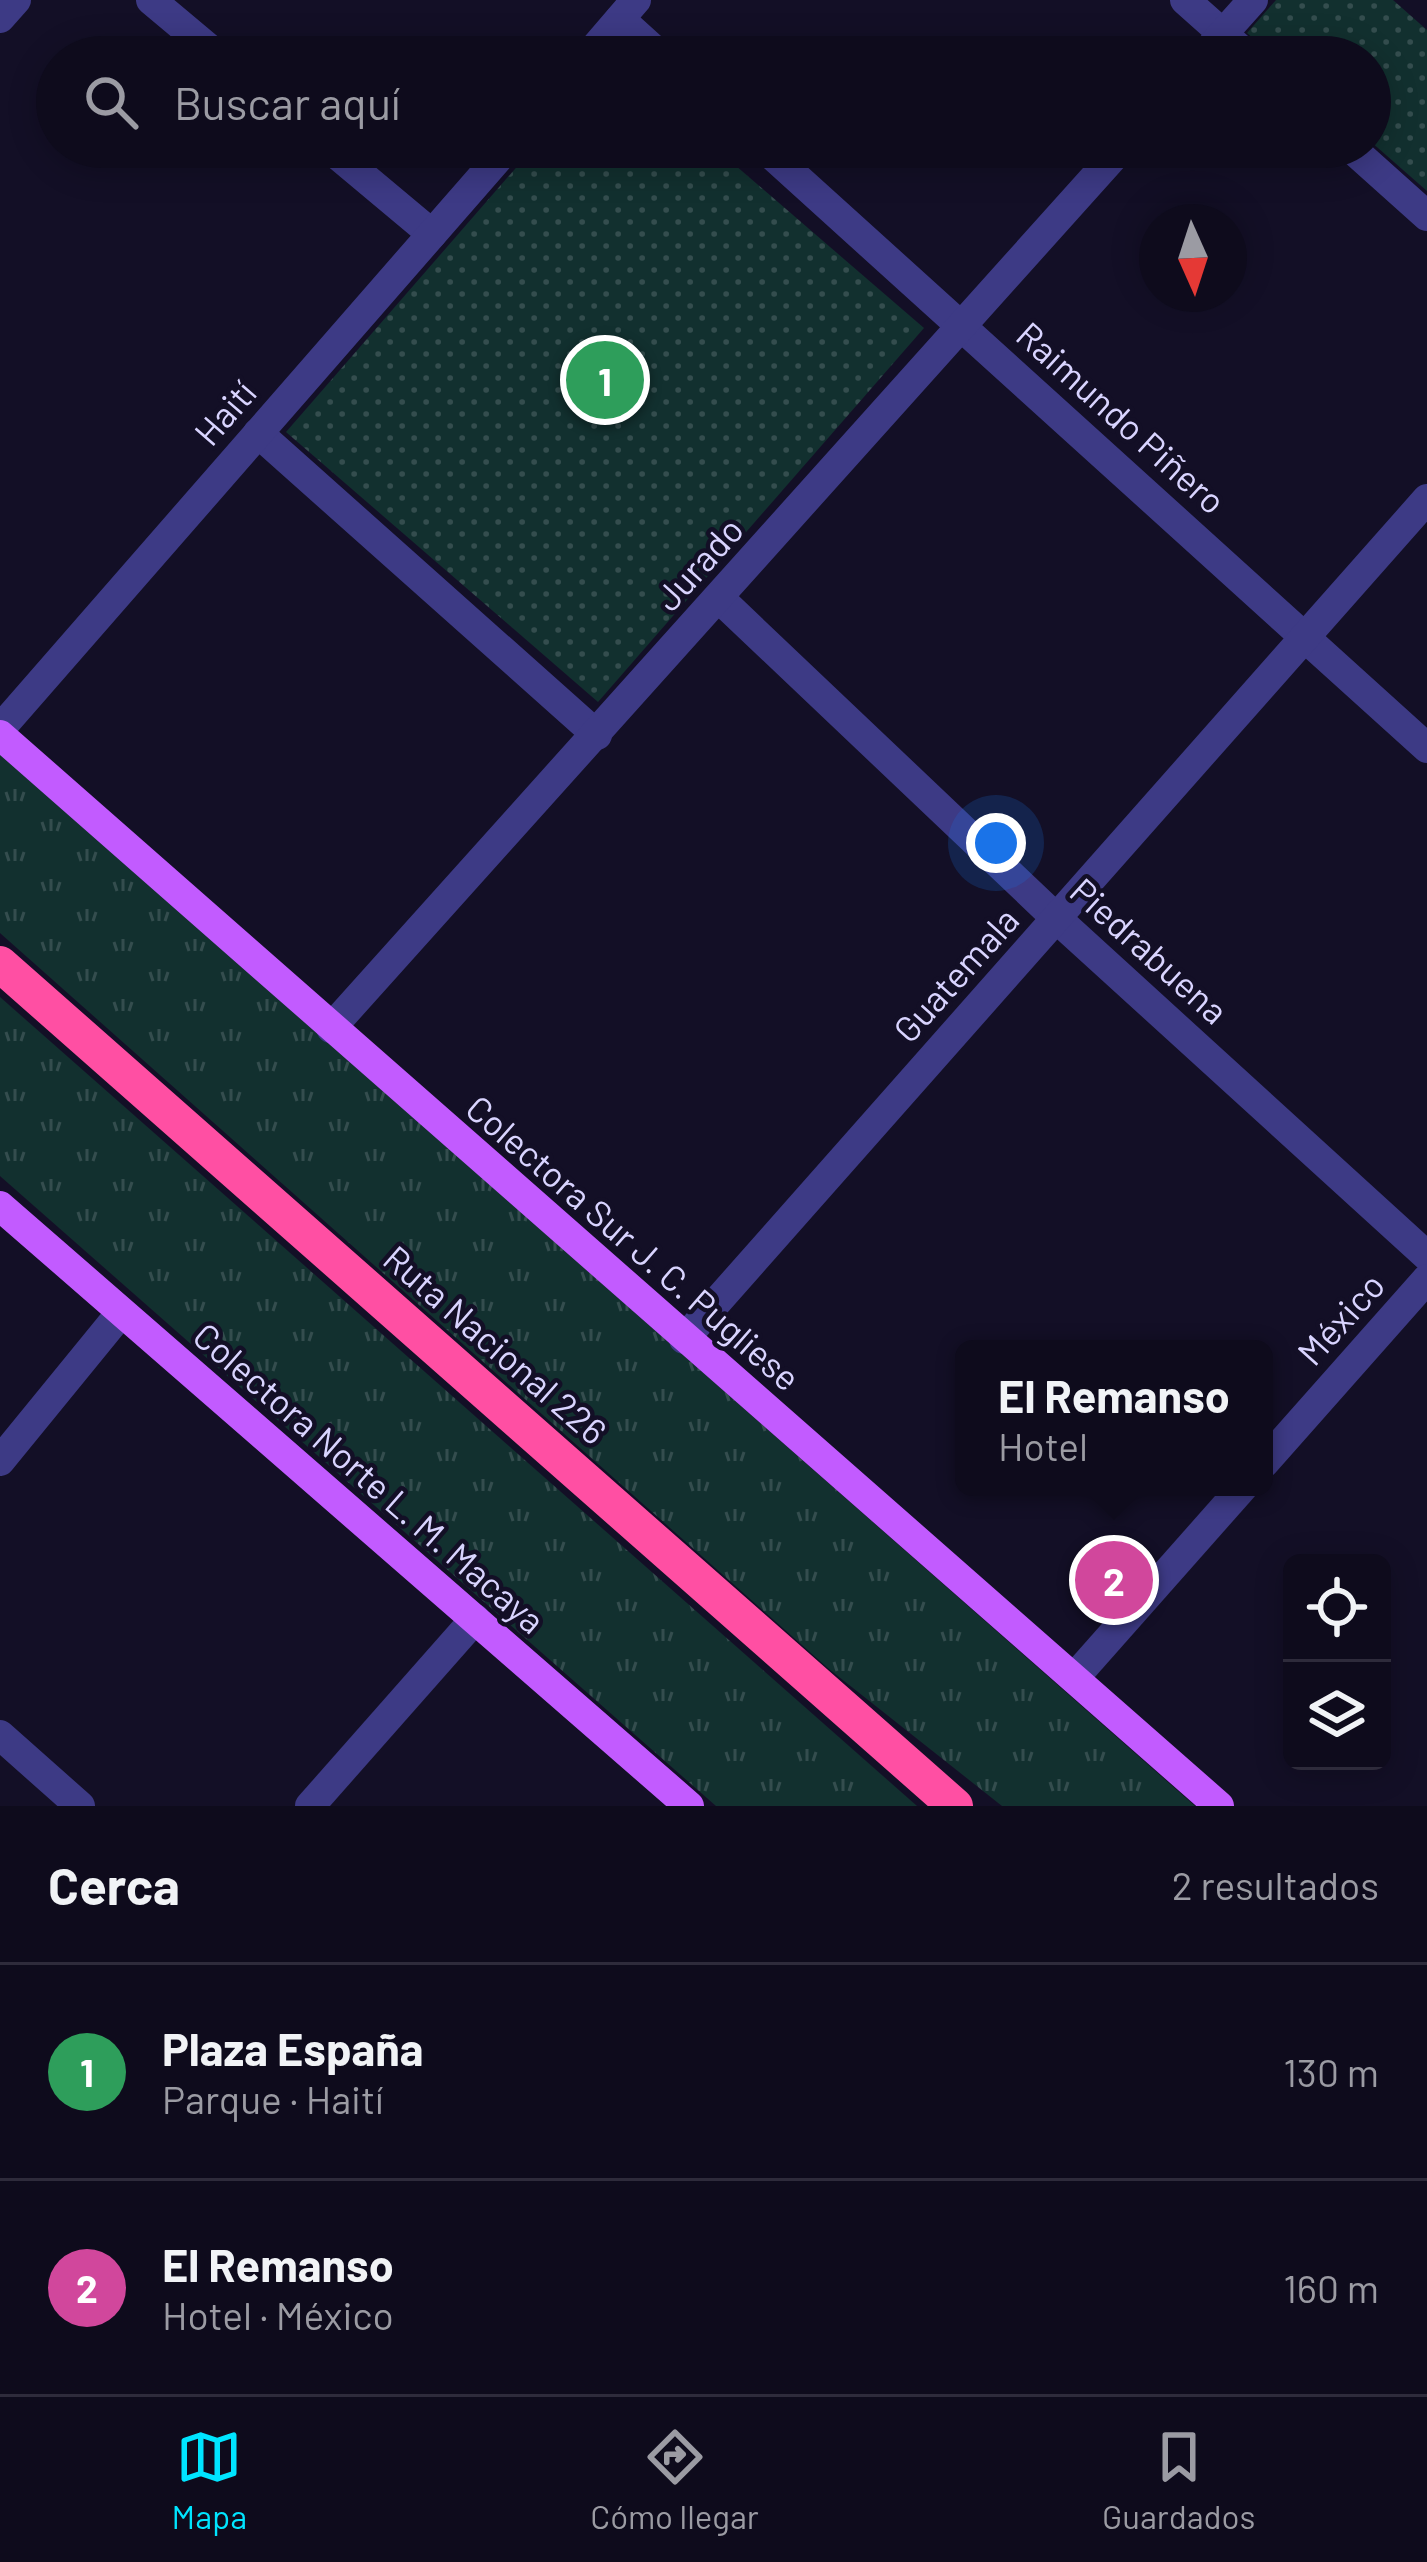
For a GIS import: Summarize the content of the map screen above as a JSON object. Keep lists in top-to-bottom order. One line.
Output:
{"streets":{"highway":["Ruta Nacional 226"],"main road":["Colectora Sur J. C. Pugliese","Colectora Norte L. M. Macaya"],"street":["Haití","Raimundo Piñero","Jurado","Piedrabuena","Guatemala","México"]},"crossings":[["Haití","Colectora Sur J. C. Pugliese"],["Raimundo Piñero","Jurado"],["Raimundo Piñero","Guatemala"],["Jurado","Piedrabuena"],["Jurado","Colectora Sur J. C. Pugliese"],["Piedrabuena","Guatemala"],["Guatemala","Colectora Sur J. C. Pugliese"]],"north":"bottom","page":{"search":"Buscar aquí","pins":["1","2"],"popup":["El Remanso","Hotel"],"heading":["Cerca","2 resultados"],"list":[{"mark":"1","name":"Plaza España","note":"Parque · Haití","value":"130 m"},{"mark":"2","name":"El Remanso","note":"Hotel · México","value":"160 m"}],"nav":["Mapa","Cómo llegar","Guardados"]}}
